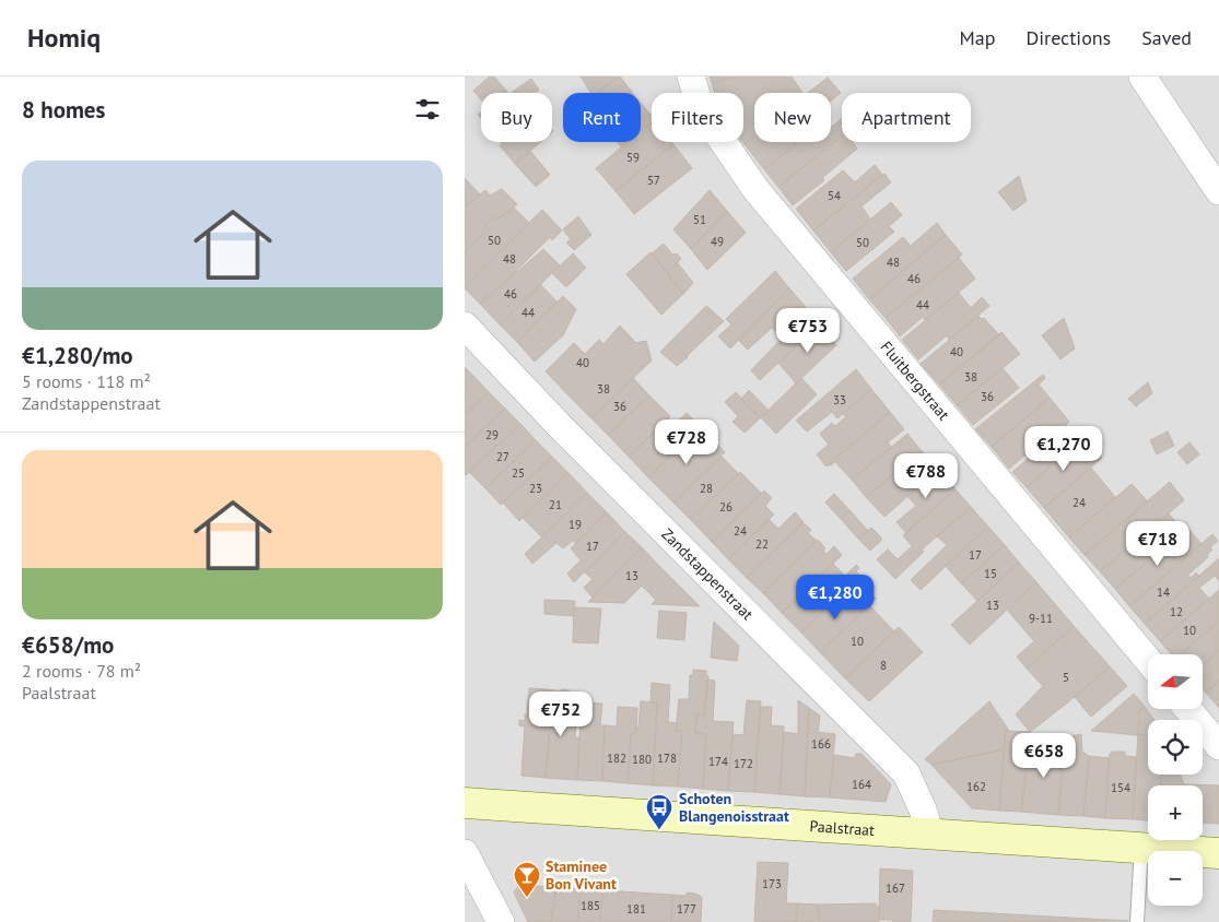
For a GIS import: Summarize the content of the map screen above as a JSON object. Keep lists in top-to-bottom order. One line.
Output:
{"streets":{"street":["Fluitbergstraat","Zandstappenstraat","Paalstraat"]},"crossings":[["Zandstappenstraat","Paalstraat"]],"places":{"bus stop":["Schoten Blangenoisstraat"],"bar":["Staminee Bon Vivant"]},"house_numbers":["59","57","54","51","50","49","50","48","48","46","46","44","44","40","40","38","38","36","33","36","29","27","25","23","28","24","21","26","19","24","22","17","17","15","13","14","13","12","9-11","10","10","8","5","166","182","178","180","174","172","164","162","154","173","167","185","181","177"],"north":"left","page":{"header":"Homiq","nav":["Map","Directions","Saved"],"heading":"8 homes","chip":["Buy","Rent","Filters","New","Apartment"],"list":[{"name":"€1,280/mo","note":"5 rooms · 118 m² · Zandstappenstraat"},{"name":"€658/mo","note":"2 rooms · 78 m² · Paalstraat"}],"price":["€753","€728","€1,270","€788","€718","€1,280","€752","€658"],"map_buttons":["+","−"]}}
